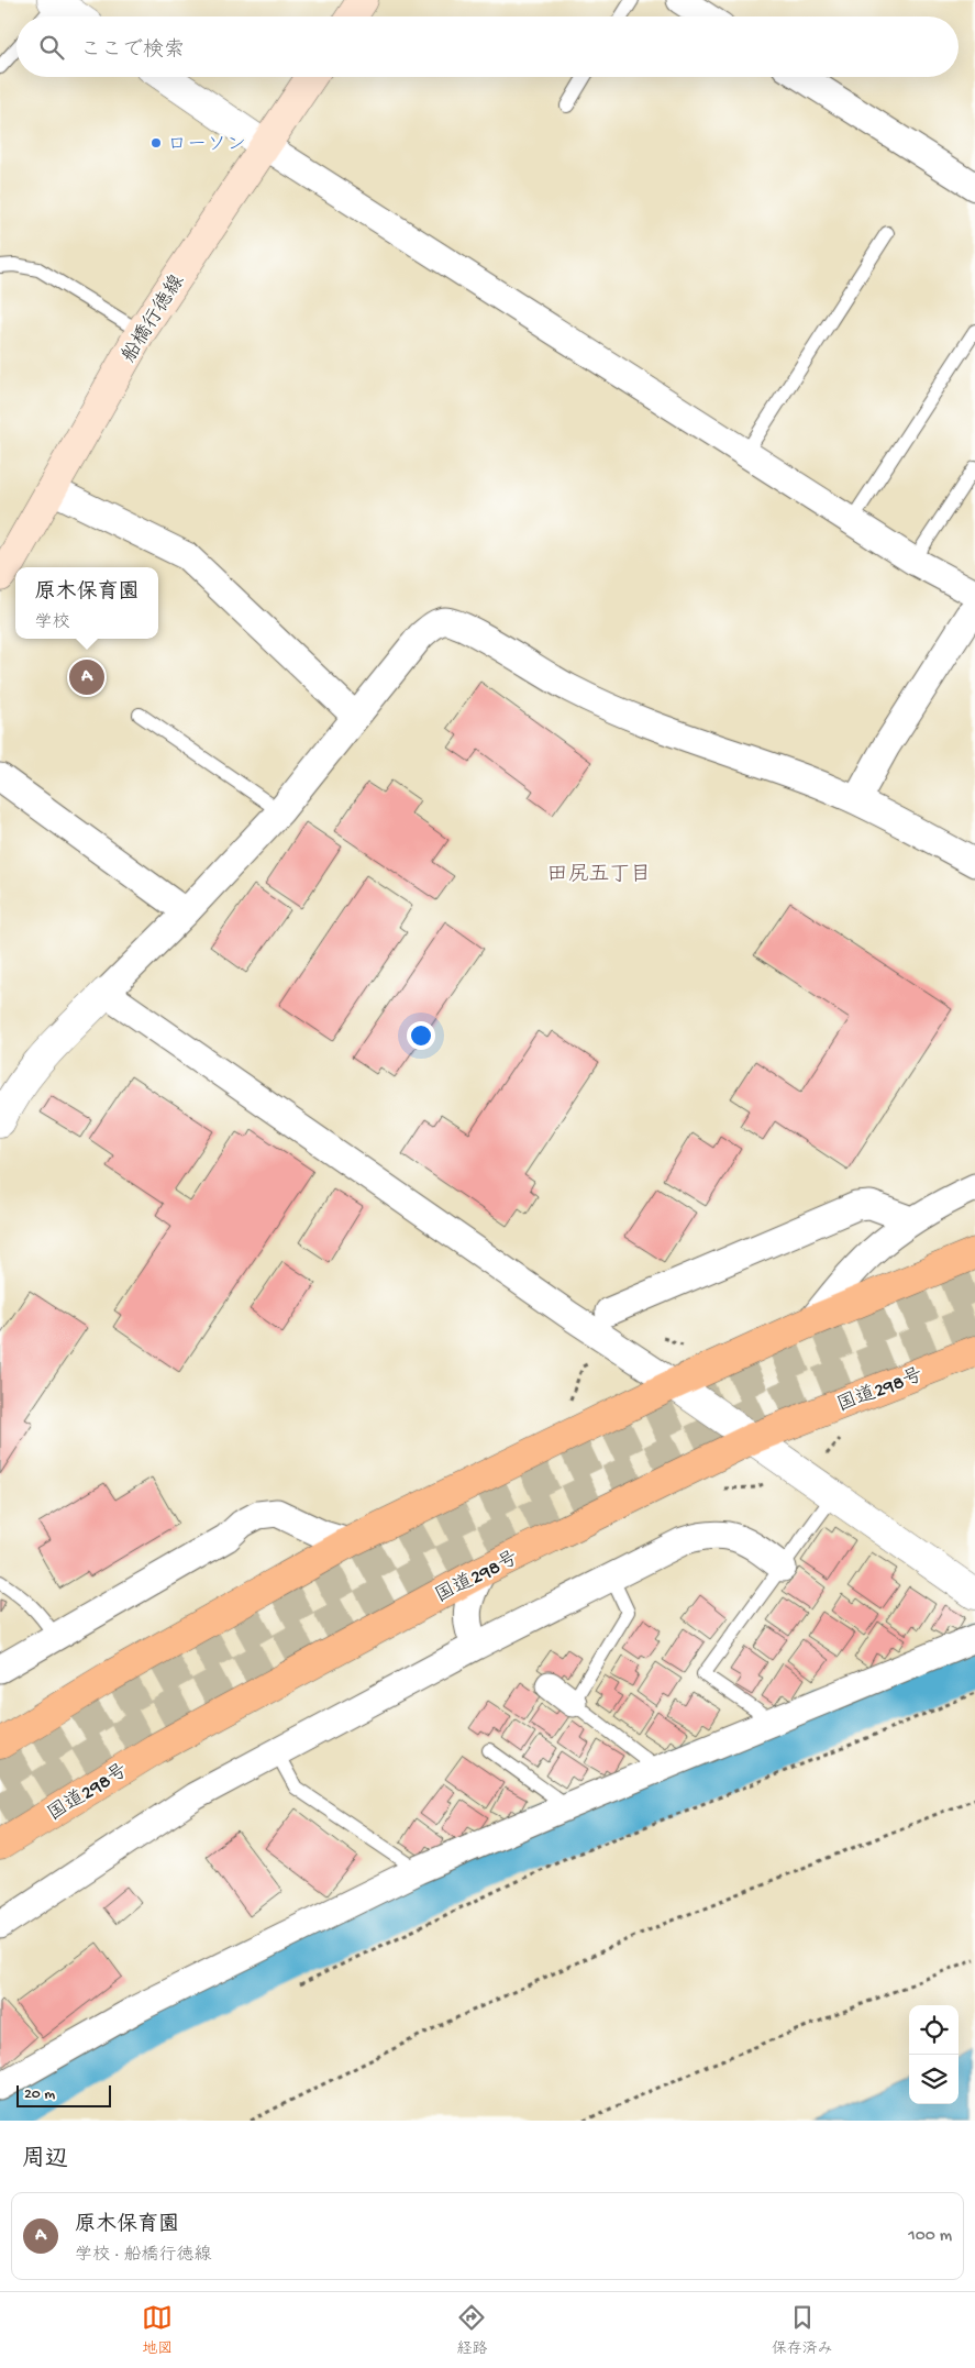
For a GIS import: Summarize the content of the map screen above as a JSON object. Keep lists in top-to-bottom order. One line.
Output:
{"streets":{"highway":["国道298号"],"main road":["船橋行徳線"]},"districts":["田尻五丁目"],"places":["ローソン"],"scale_bar":"20 m","page":{"search":"ここで検索","popup":["原木保育園","学校"],"pins":"A","scale":"20 m","heading":"周辺","list":[{"mark":"A","name":"原木保育園","note":"学校 · 船橋行徳線","value":"100 m"}],"nav":["地図","経路","保存済み"]}}
